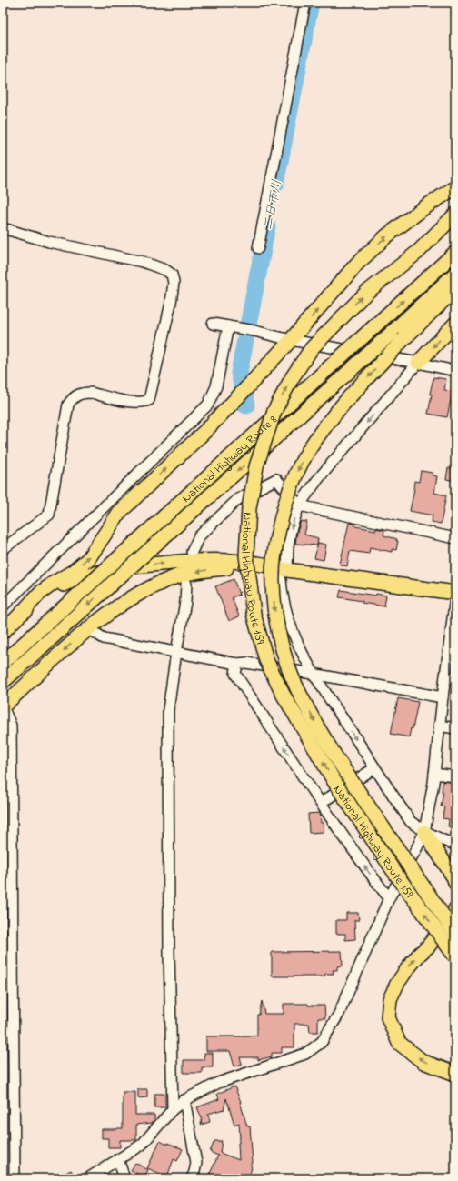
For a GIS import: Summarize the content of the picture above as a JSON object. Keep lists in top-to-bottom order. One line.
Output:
{"streets":{"highway":["National Highway Route 8","National Highway Route 159"]},"water":["二日市川"]}
